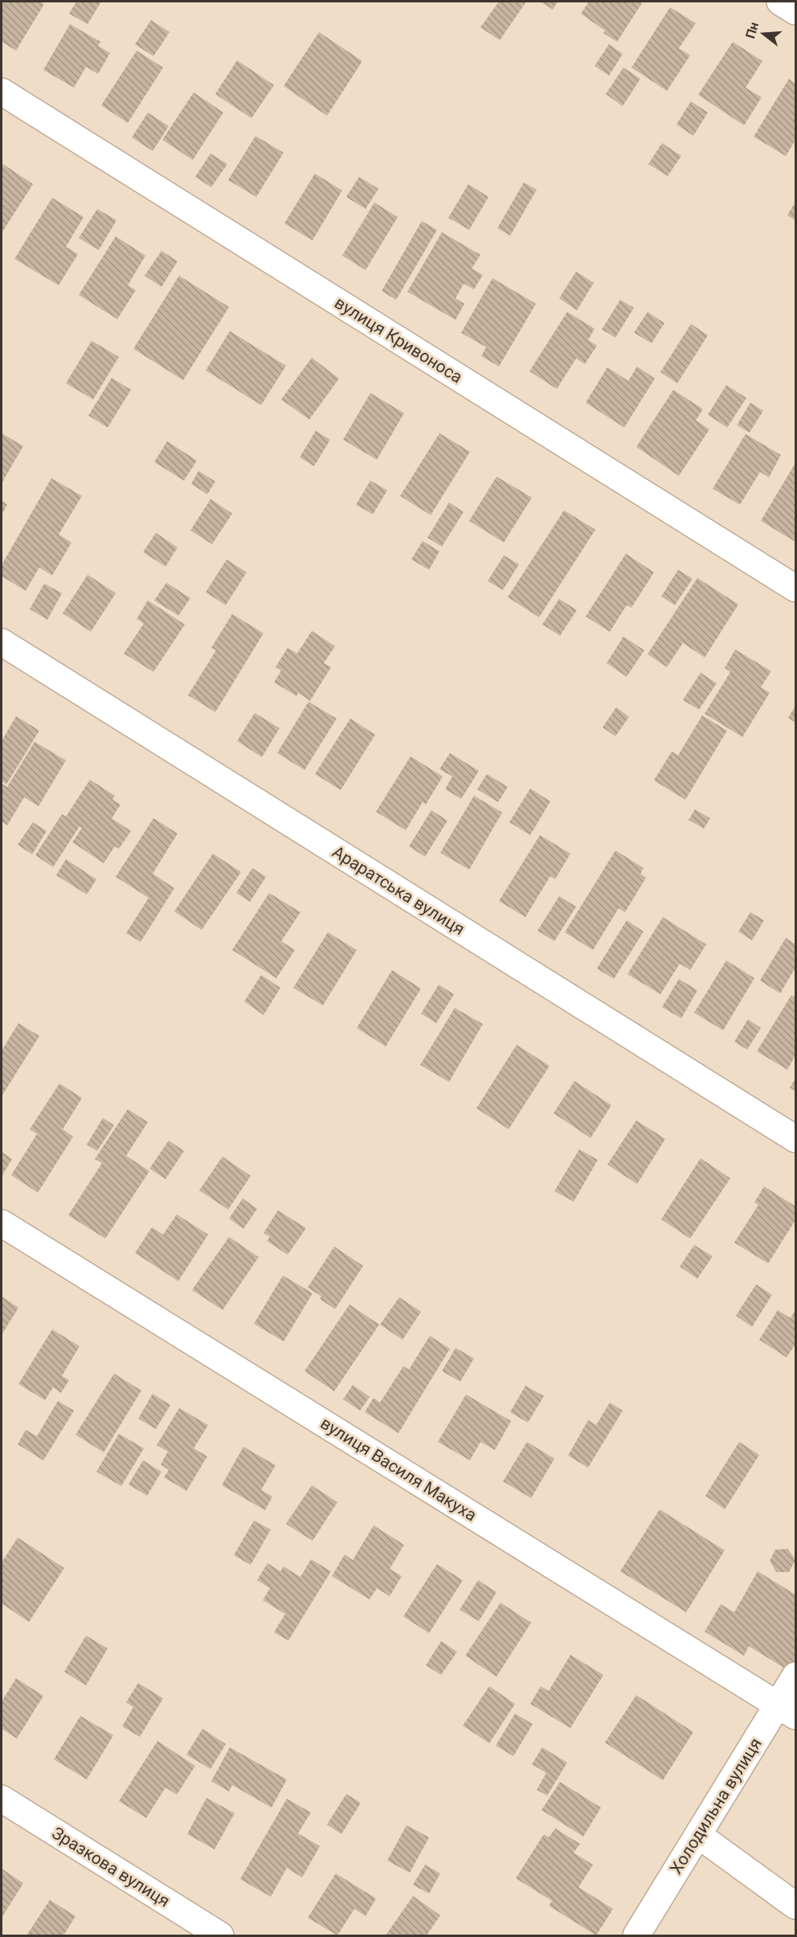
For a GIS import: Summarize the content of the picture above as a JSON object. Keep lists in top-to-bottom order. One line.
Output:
{"streets":{"street":["вулиця Кривоноса","Араратська вулиця","вулиця Василя Макуха","Холодильна вулиця","Зразкова вулиця"]},"crossings":[["вулиця Василя Макуха","Холодильна вулиця"]],"north":"left"}
